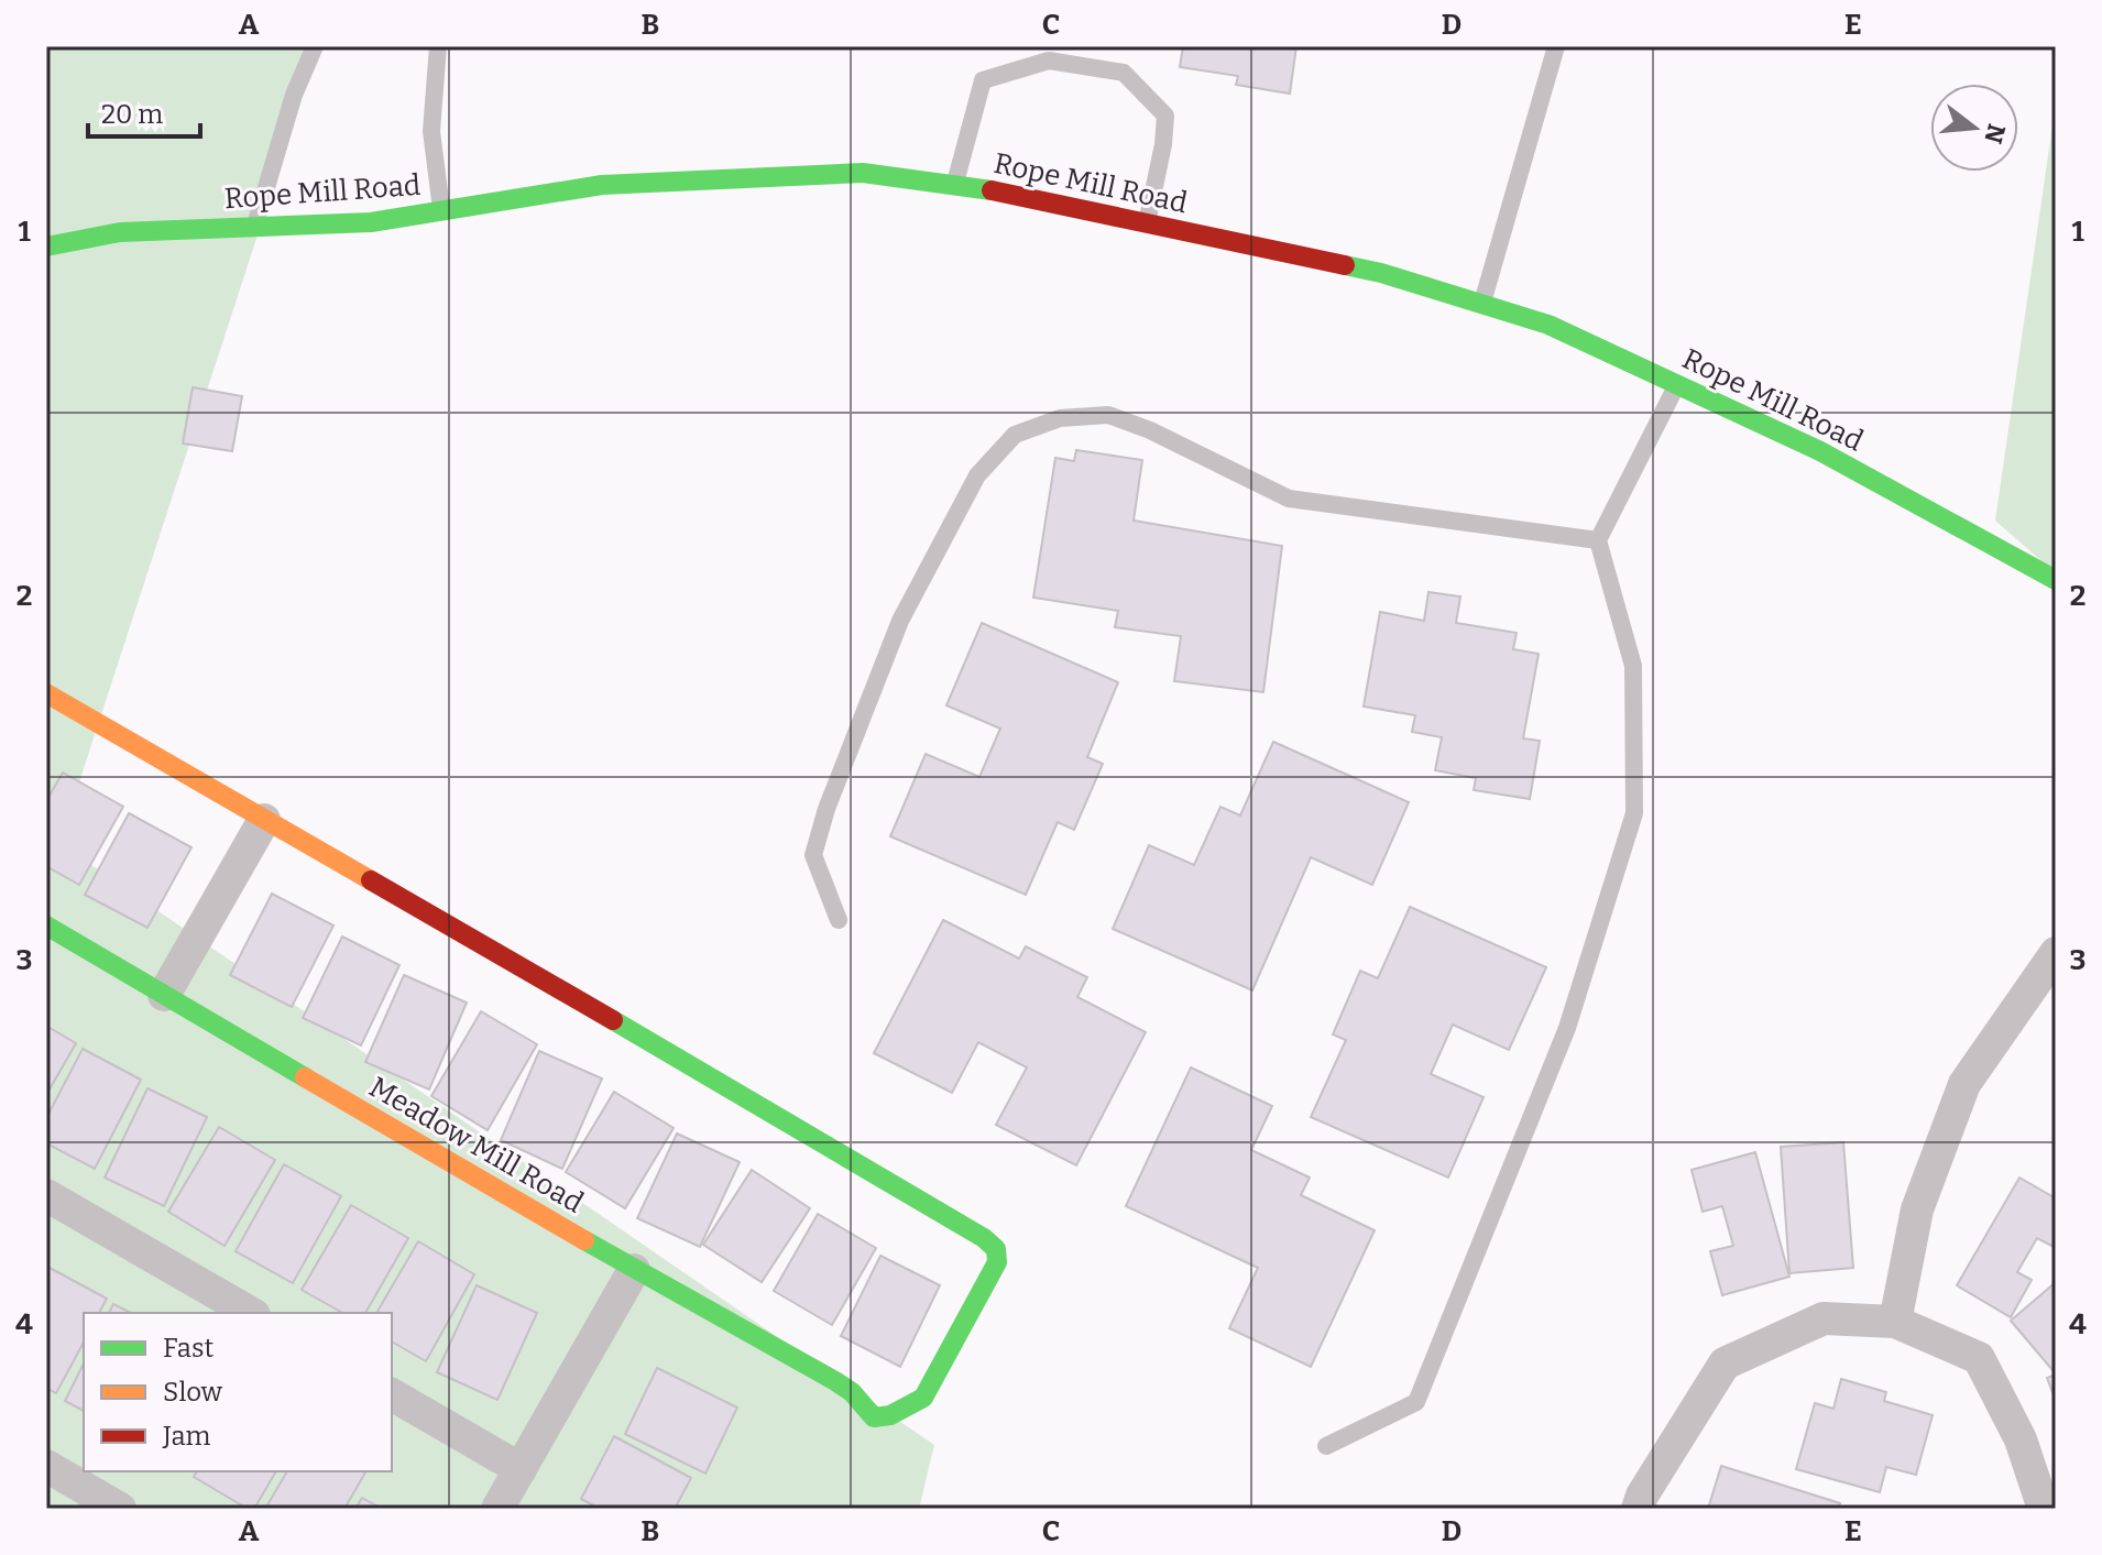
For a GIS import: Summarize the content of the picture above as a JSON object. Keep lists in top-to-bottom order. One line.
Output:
{"streets":{"street":["Rope Mill Road","Meadow Mill Road"]},"legend":["Fast","Slow","Jam"],"scale_bar":"20 m","north":"right","grid":{"columns":["A","B","C","D","E"],"rows":["1","2","3","4"]}}
